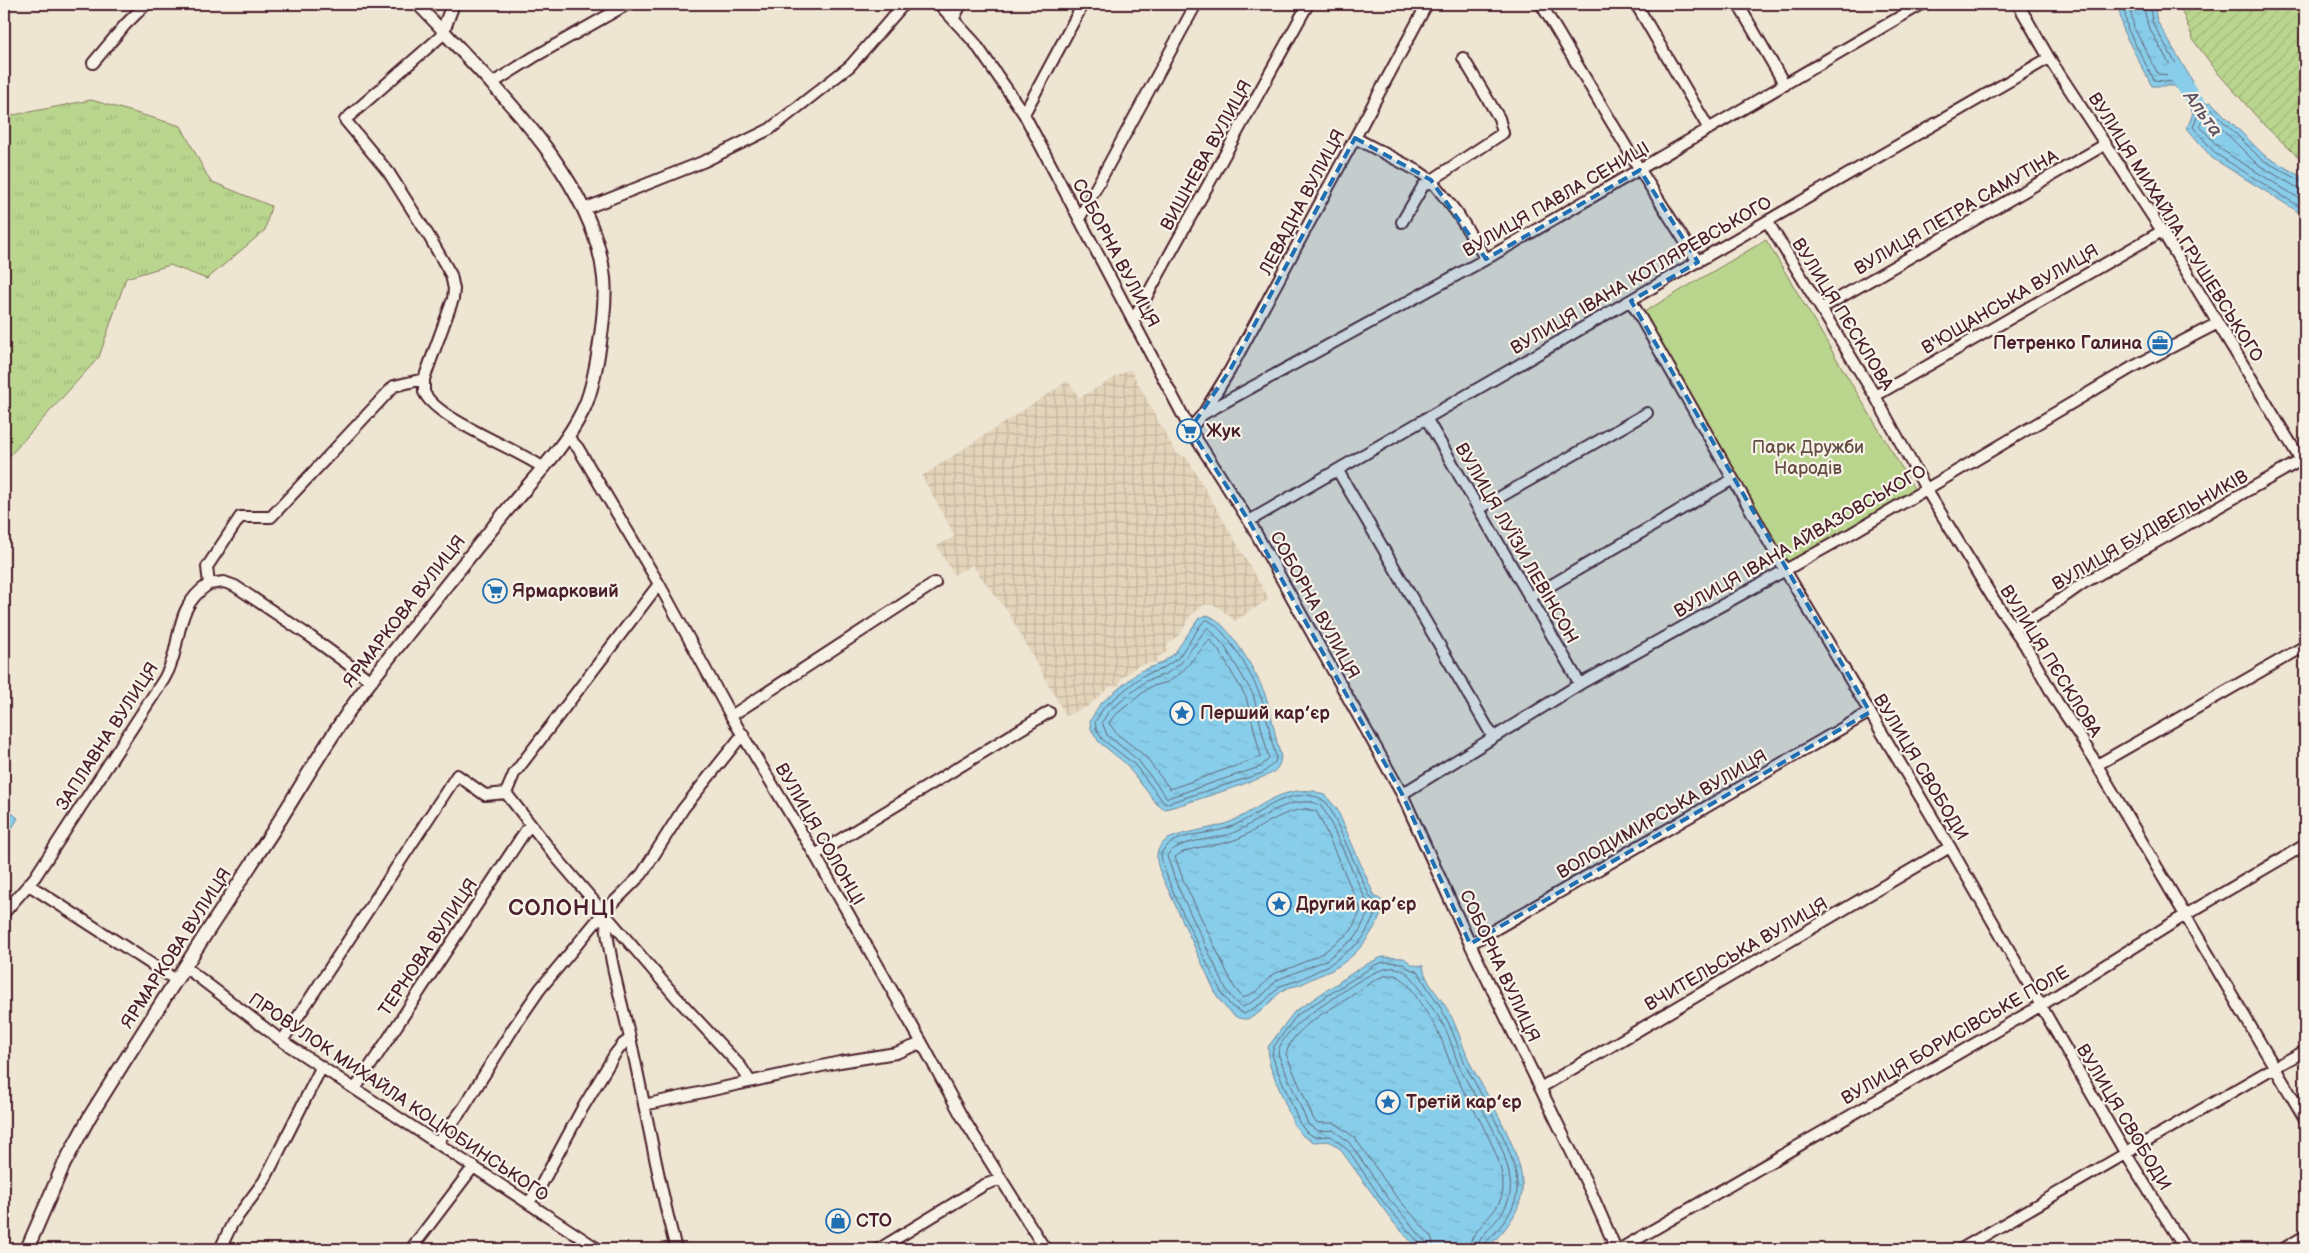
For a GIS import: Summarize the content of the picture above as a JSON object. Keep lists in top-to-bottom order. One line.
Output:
{"streets":{"main road":["ЯРМАРКОВА ВУЛИЦЯ"],"street":["ВИШНЕВА ВУЛИЦЯ","ВУЛИЦЯ ПАВЛА СЕНИЦІ","ЛЕВАДНА ВУЛИЦЯ","ВУЛИЦЯ ПЕТРА САМУТІНА","ВУЛИЦЯ МИХАЙЛА ГРУШЕВСЬКОГО","СОБОРНА ВУЛИЦЯ","ВУЛИЦЯ ІВАНА КОТЛЯРЕВСЬКОГО","В'ЮЩАНСЬКА ВУЛИЦЯ","ВУЛИЦЯ ПЄСКЛОВА","ВУЛИЦЯ БУДІВЕЛЬНИКІВ","ВУЛИЦЯ ІВАНА АЙВАЗОВСЬКОГО","ВУЛИЦЯ ЛУЇЗИ ЛЕВІНСОН","ЗАПЛАВНА ВУЛИЦЯ","ВУЛИЦЯ СВОБОДИ","ВОЛОДИМИРСЬКА ВУЛИЦЯ","ВУЛИЦЯ СОЛОНЦІ","ТЕРНОВА ВУЛИЦЯ","ВЧИТЕЛЬСЬКА ВУЛИЦЯ","ВУЛИЦЯ БОРИСІВСЬКЕ ПОЛЕ","ПРОВУЛОК МИХАЙЛА КОЦЮБИНСЬКОГО"]},"crossings":[["ВИШНЕВА ВУЛИЦЯ","СОБОРНА ВУЛИЦЯ"],["ВУЛИЦЯ ПАВЛА СЕНИЦІ","ЛЕВАДНА ВУЛИЦЯ"],["ВУЛИЦЯ ПЕТРА САМУТІНА","ВУЛИЦЯ МИХАЙЛА ГРУШЕВСЬКОГО"],["ВУЛИЦЯ ПЕТРА САМУТІНА","ВУЛИЦЯ ПЄСКЛОВА"],["ВУЛИЦЯ МИХАЙЛА ГРУШЕВСЬКОГО","ВУЛИЦЯ ІВАНА КОТЛЯРЕВСЬКОГО"],["ВУЛИЦЯ МИХАЙЛА ГРУШЕВСЬКОГО","В'ЮЩАНСЬКА ВУЛИЦЯ"],["ВУЛИЦЯ МИХАЙЛА ГРУШЕВСЬКОГО","ВУЛИЦЯ БУДІВЕЛЬНИКІВ"],["ВУЛИЦЯ МИХАЙЛА ГРУШЕВСЬКОГО","ВУЛИЦЯ ІВАНА АЙВАЗОВСЬКОГО"],["СОБОРНА ВУЛИЦЯ","ВУЛИЦЯ ІВАНА КОТЛЯРЕВСЬКОГО"],["СОБОРНА ВУЛИЦЯ","ВУЛИЦЯ ІВАНА АЙВАЗОВСЬКОГО"],["СОБОРНА ВУЛИЦЯ","ВОЛОДИМИРСЬКА ВУЛИЦЯ"],["СОБОРНА ВУЛИЦЯ","ВЧИТЕЛЬСЬКА ВУЛИЦЯ"],["СОБОРНА ВУЛИЦЯ","ВУЛИЦЯ БОРИСІВСЬКЕ ПОЛЕ"],["ВУЛИЦЯ ІВАНА КОТЛЯРЕВСЬКОГО","ВУЛИЦЯ ПЄСКЛОВА"],["ВУЛИЦЯ ІВАНА КОТЛЯРЕВСЬКОГО","ВУЛИЦЯ ЛУЇЗИ ЛЕВІНСОН"],["ВУЛИЦЯ ІВАНА КОТЛЯРЕВСЬКОГО","ВУЛИЦЯ СВОБОДИ"],["В'ЮЩАНСЬКА ВУЛИЦЯ","ВУЛИЦЯ ПЄСКЛОВА"],["ВУЛИЦЯ ПЄСКЛОВА","ВУЛИЦЯ БУДІВЕЛЬНИКІВ"],["ВУЛИЦЯ ПЄСКЛОВА","ВУЛИЦЯ ІВАНА АЙВАЗОВСЬКОГО"],["ВУЛИЦЯ ПЄСКЛОВА","ВУЛИЦЯ БОРИСІВСЬКЕ ПОЛЕ"],["ВУЛИЦЯ ІВАНА АЙВАЗОВСЬКОГО","ВУЛИЦЯ ЛУЇЗИ ЛЕВІНСОН"],["ВУЛИЦЯ ІВАНА АЙВАЗОВСЬКОГО","ВУЛИЦЯ СВОБОДИ"],["ЯРМАРКОВА ВУЛИЦЯ","ВУЛИЦЯ СОЛОНЦІ"],["ЯРМАРКОВА ВУЛИЦЯ","ПРОВУЛОК МИХАЙЛА КОЦЮБИНСЬКОГО"],["ВУЛИЦЯ СВОБОДИ","ВОЛОДИМИРСЬКА ВУЛИЦЯ"],["ВУЛИЦЯ СВОБОДИ","ВЧИТЕЛЬСЬКА ВУЛИЦЯ"],["ВУЛИЦЯ СВОБОДИ","ВУЛИЦЯ БОРИСІВСЬКЕ ПОЛЕ"],["ТЕРНОВА ВУЛИЦЯ","ПРОВУЛОК МИХАЙЛА КОЦЮБИНСЬКОГО"]],"districts":["СОЛОНЦІ"],"water":["Альта"],"parks":["Парк Дружби Народів"],"places":{"office":["Петренко Галина"],"supermarket":["Жук","Ярмарковий"],"place":["Перший кар’єр","Другий кар’єр","Третій кар’єр"],"shop":["СТО"]}}
